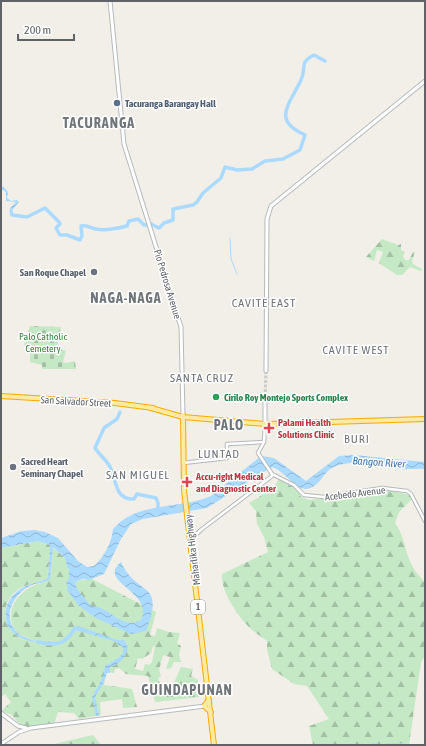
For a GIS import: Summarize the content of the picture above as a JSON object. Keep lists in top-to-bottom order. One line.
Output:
{"streets":{"highway":["San Salvador Street","Maharlika Highway","1"],"main road":["Pio Pedrosa Avenue"],"street":["Acebedo Avenue"]},"crossings":[["Pio Pedrosa Avenue","San Salvador Street"],["Pio Pedrosa Avenue","1"],["San Salvador Street","1"],["Maharlika Highway","1"]],"districts":["TACURANGA","NAGA-NAGA","CAVITE EAST","CAVITE WEST","SANTA CRUZ","PALO","BURI","LUNTAD","SAN MIGUEL","GUINDAPUNAN"],"water":["Bangon River"],"parks":["Palo Catholic Cemetery"],"places":{"other":["Tacuranga Barangay Hall","San Roque Chapel","Cirilo Roy Montejo Sports Complex","Sacred Heart Seminary Chapel"],"health":["Palami Health Solutions Clinic","Accu-right Medical and Diagnostic Center"]},"scale_bar":"200 m"}
